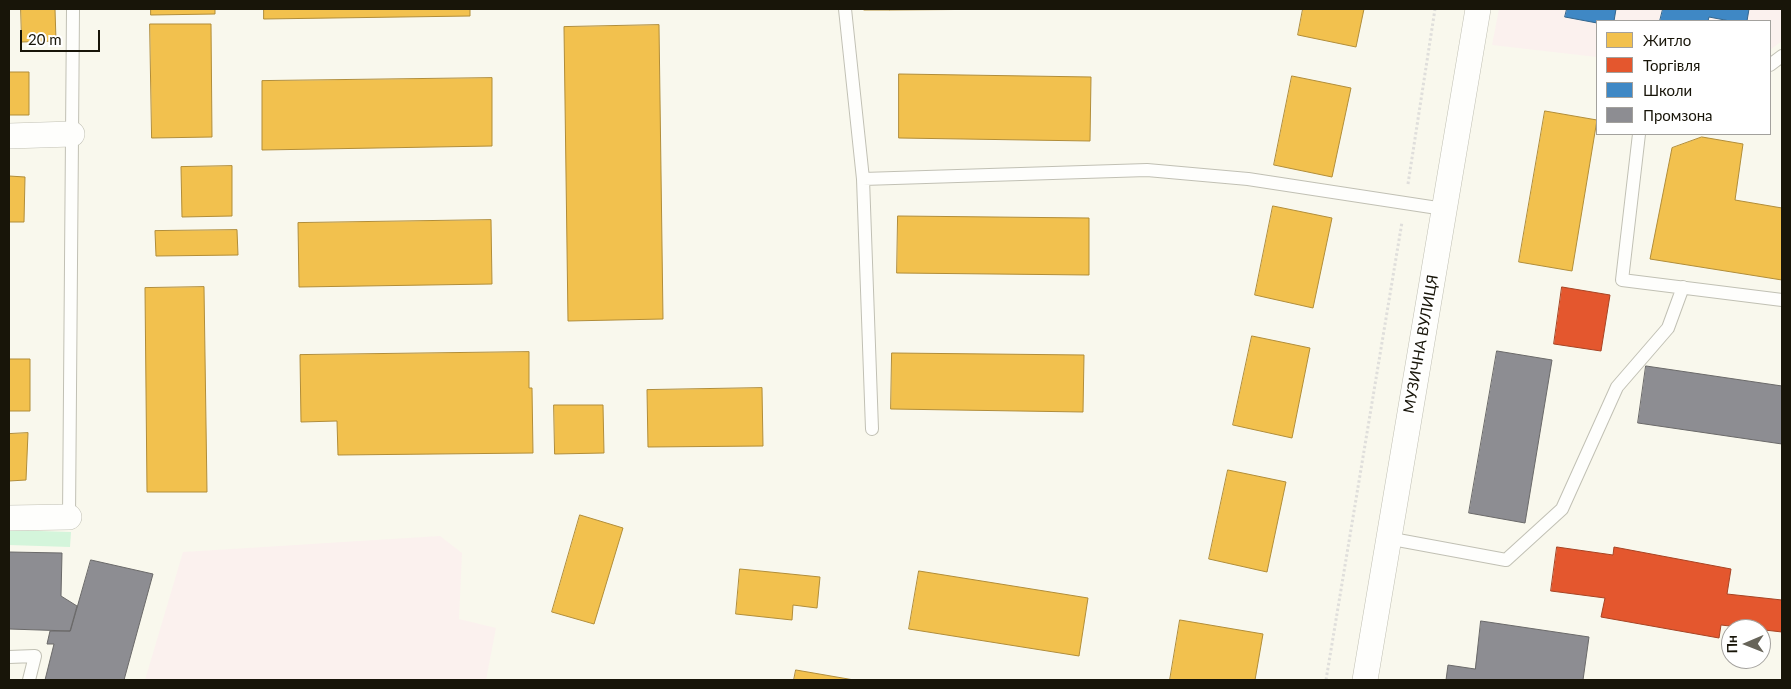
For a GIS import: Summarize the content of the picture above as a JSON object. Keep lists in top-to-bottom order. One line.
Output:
{"streets":{"street":["МУЗИЧНА ВУЛИЦЯ"]},"legend":["Житло","Торгівля","Школи","Промзона"],"scale_bar":"20 m","north":"left"}
